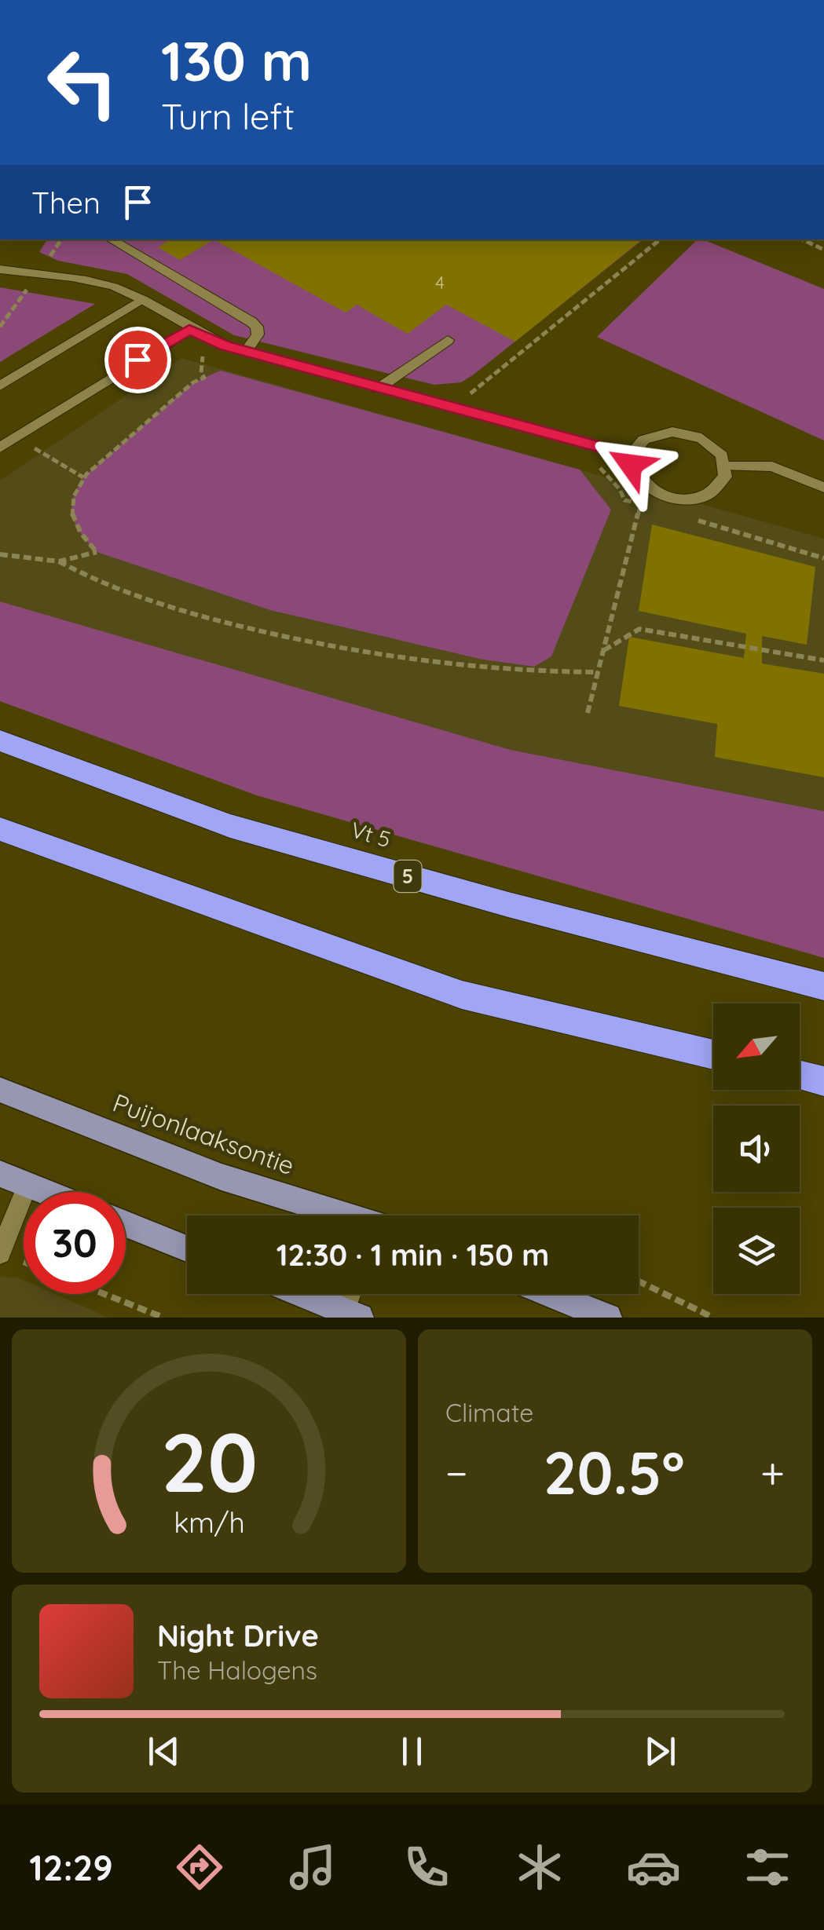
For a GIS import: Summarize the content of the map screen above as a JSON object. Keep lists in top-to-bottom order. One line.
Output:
{"streets":{"highway":["Vt 5","5"],"main road":["Puijonlaaksontie"]},"house_numbers":["4"],"north":"bottom left","page":{"turn":["130 m","Turn left"],"then":"Then","limit":"30","trip":"12:30 · 1 min · 150 m","tile":"Climate","heat":["−","20.5°","+"],"song":["Night Drive","The Halogens"],"tabs":"12:29","gauge":["20","km/h"]}}
